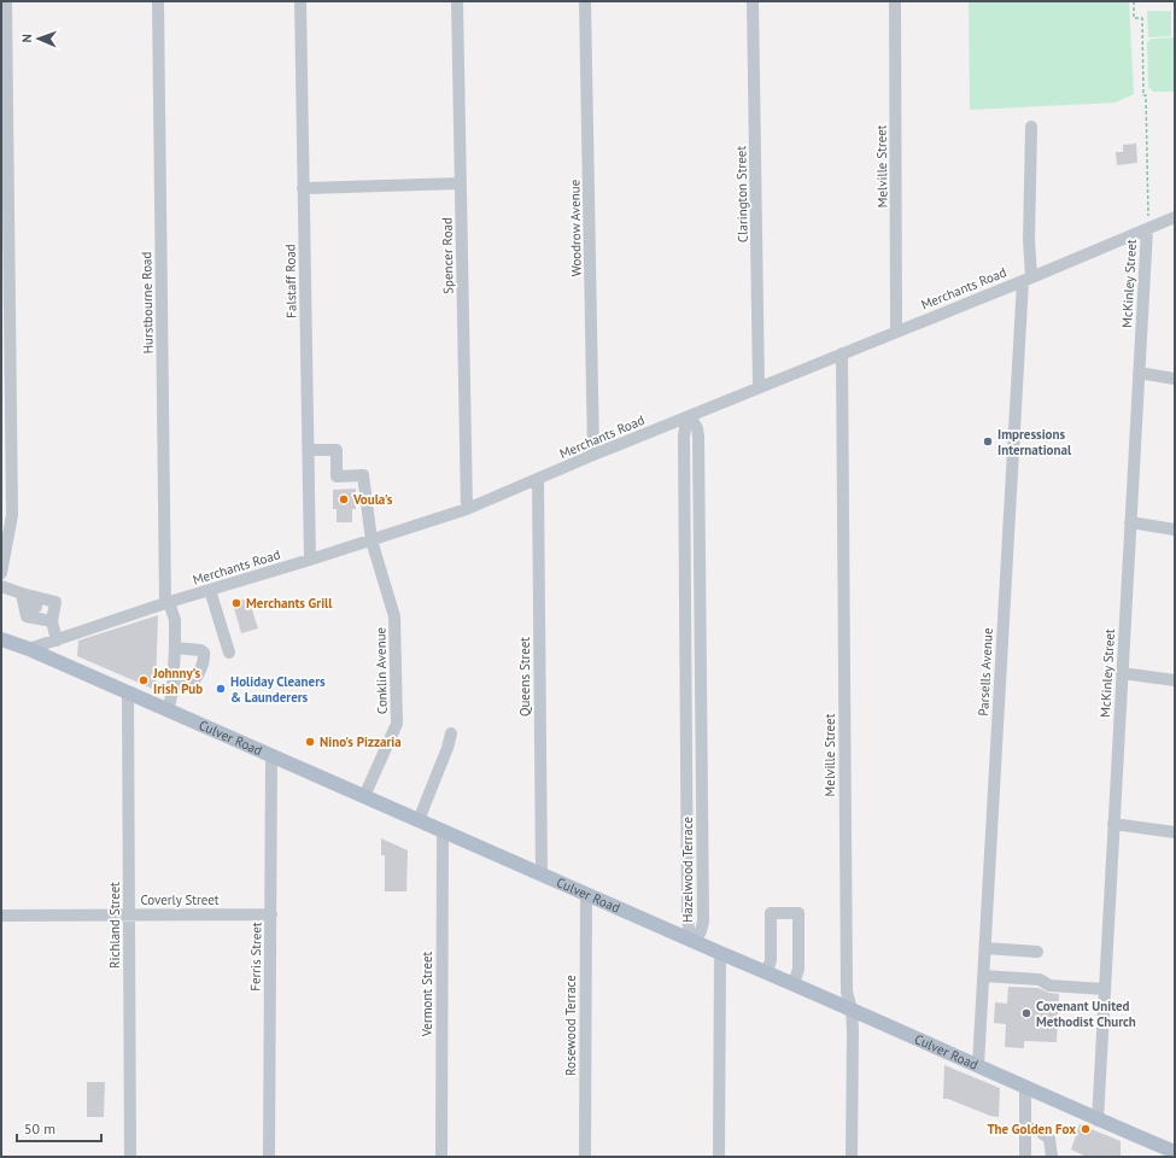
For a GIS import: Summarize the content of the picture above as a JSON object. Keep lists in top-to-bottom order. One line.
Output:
{"streets":{"main road":["Culver Road"],"street":["Melville Street","Clarington Street","Woodrow Avenue","Spencer Road","Falstaff Road","McKinley Street","Merchants Road","Hurstbourne Road","Conklin Avenue","Parsells Avenue","Queens Street","Hazelwood Terrace","Coverly Street","Richland Street","Ferris Street","Vermont Street","Rosewood Terrace"]},"crossings":[["Melville Street","Merchants Road"],["Melville Street","Culver Road"],["Clarington Street","Merchants Road"],["Woodrow Avenue","Merchants Road"],["Spencer Road","Merchants Road"],["Falstaff Road","Merchants Road"],["Falstaff Road","Conklin Avenue"],["McKinley Street","Merchants Road"],["McKinley Street","Culver Road"],["Merchants Road","Hurstbourne Road"],["Merchants Road","Conklin Avenue"],["Merchants Road","Parsells Avenue"],["Merchants Road","Queens Street"],["Merchants Road","Culver Road"],["Merchants Road","Hazelwood Terrace"],["Hurstbourne Road","Culver Road"],["Conklin Avenue","Culver Road"],["Parsells Avenue","Culver Road"],["Queens Street","Culver Road"],["Culver Road","Hazelwood Terrace"],["Culver Road","Richland Street"],["Culver Road","Ferris Street"],["Culver Road","Vermont Street"],["Culver Road","Rosewood Terrace"],["Coverly Street","Richland Street"],["Coverly Street","Ferris Street"]],"places":["Impressions International","Voula's","Merchants Grill","Johnny’s Irish Pub","Holiday Cleaners & Launderers","Nino's Pizzaria","Covenant United Methodist Church","The Golden Fox"],"scale_bar":"50 m","north":"left"}
